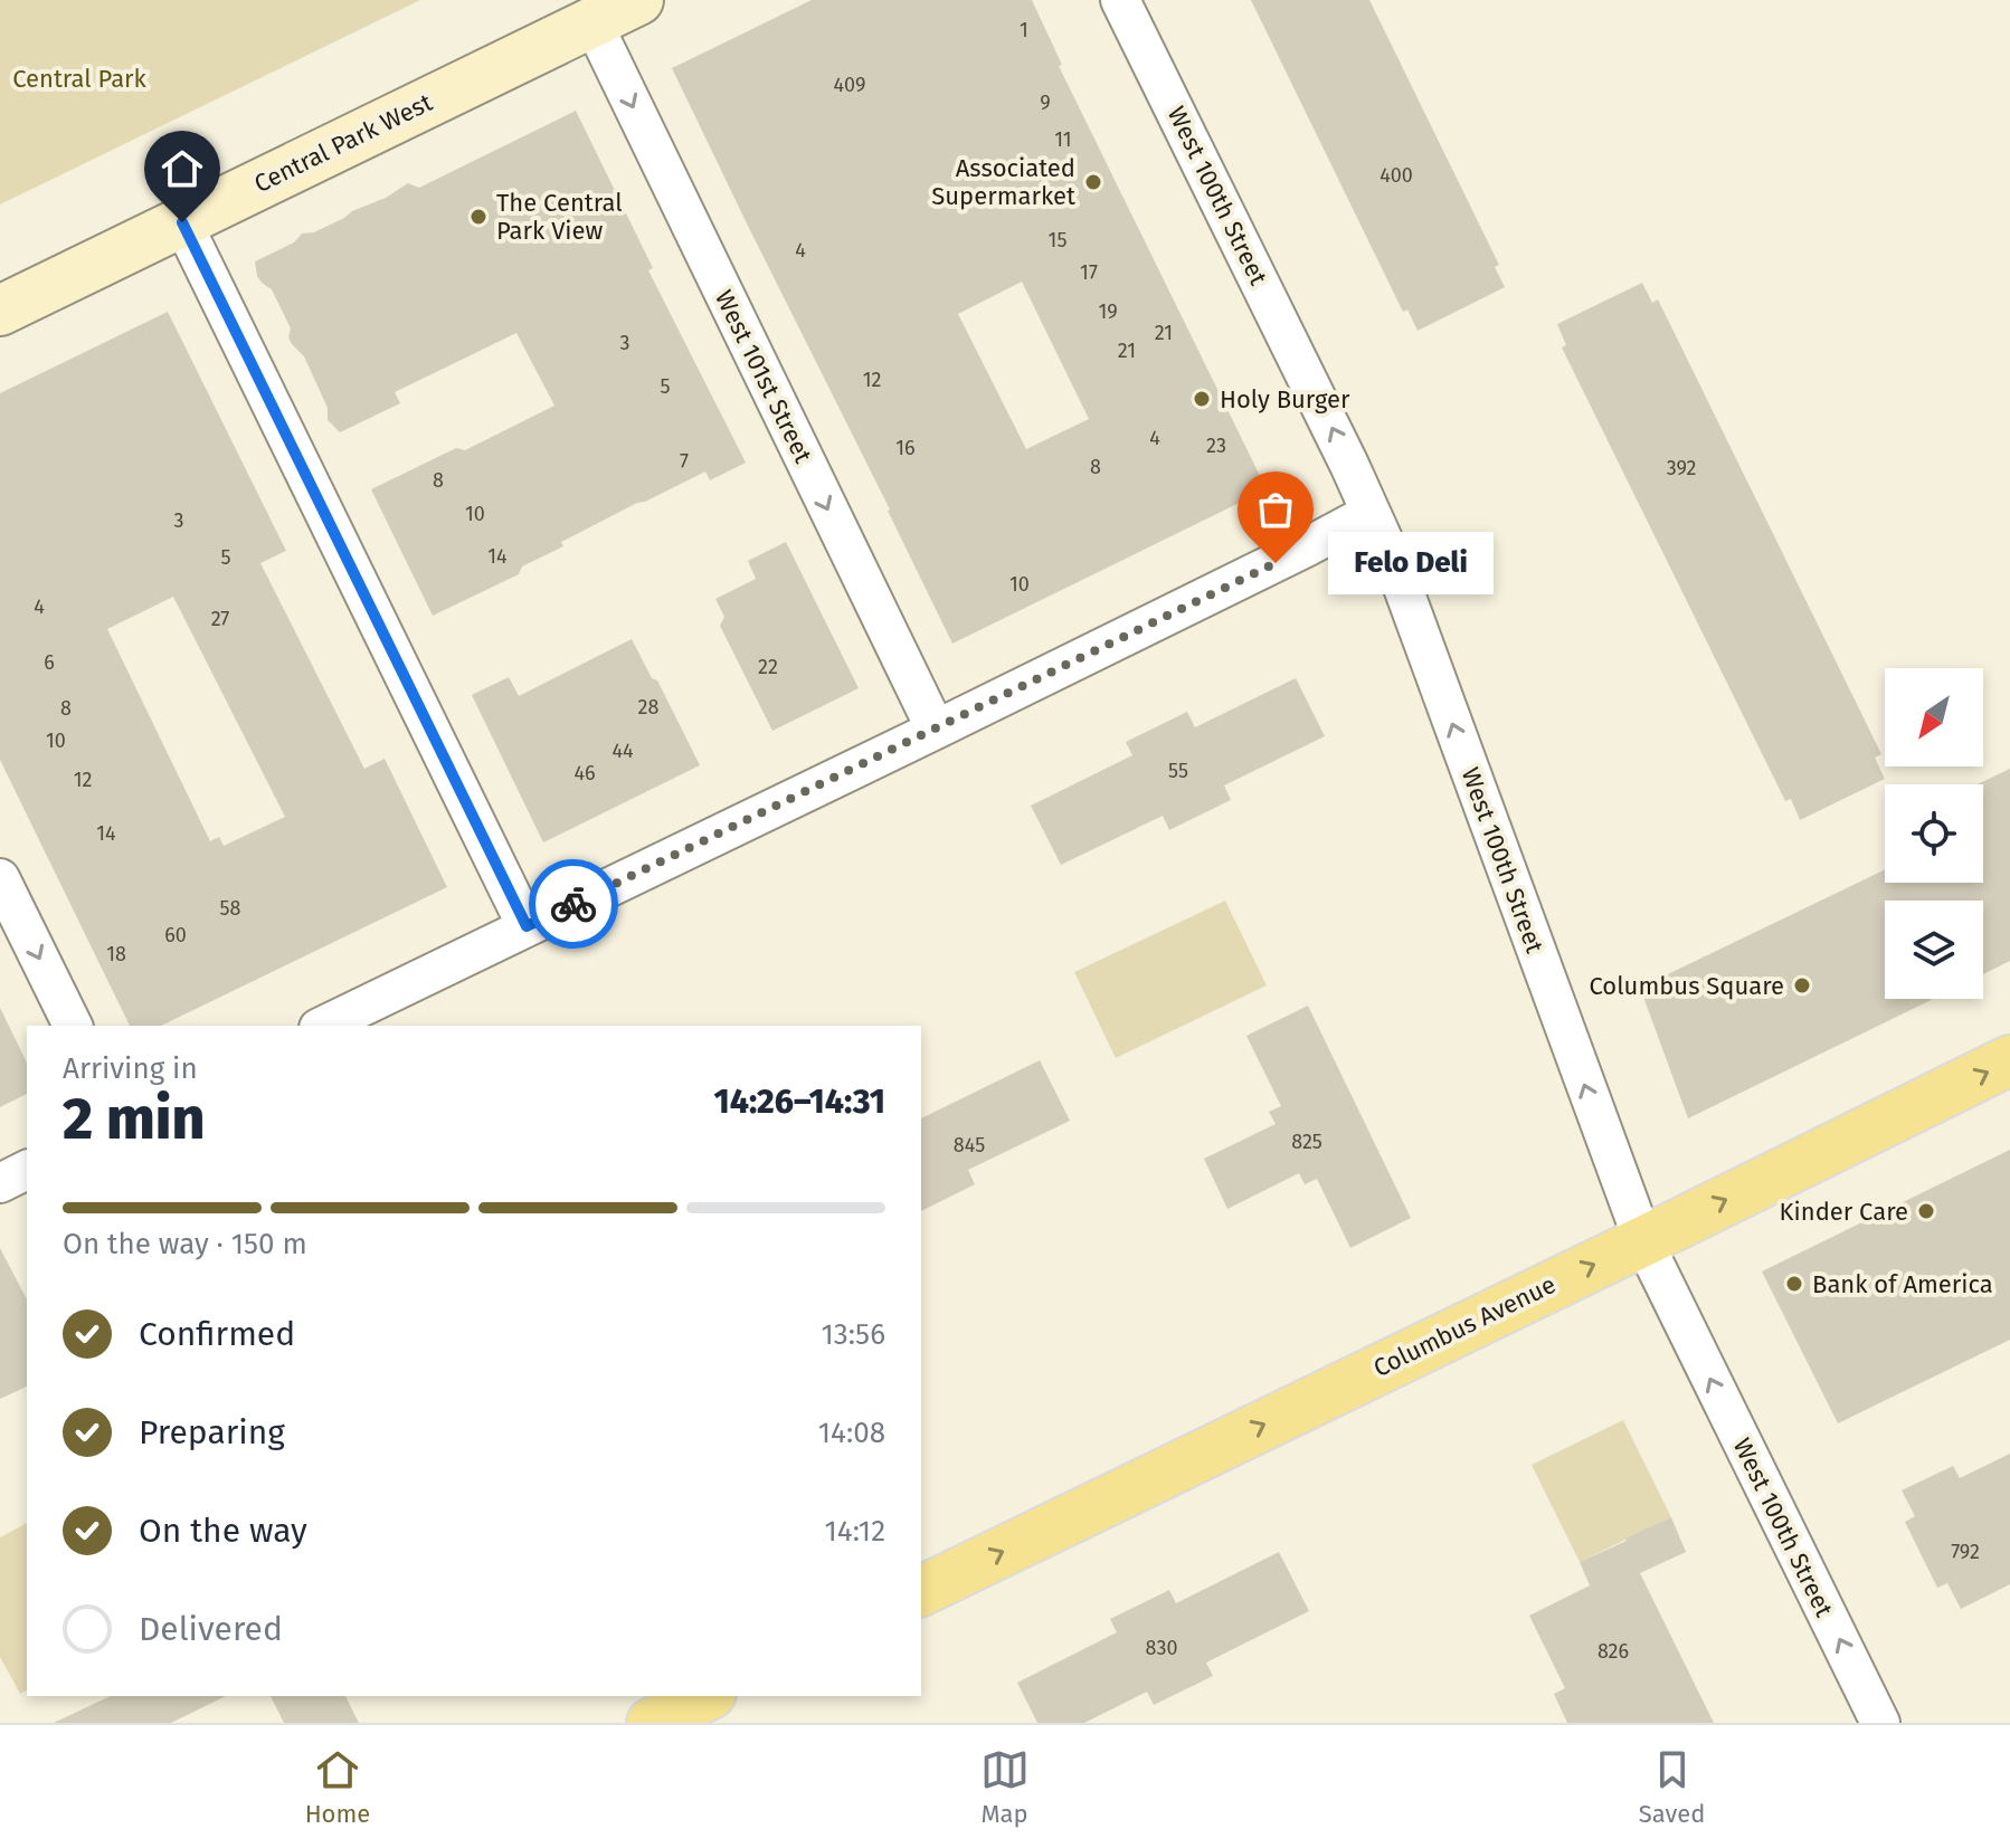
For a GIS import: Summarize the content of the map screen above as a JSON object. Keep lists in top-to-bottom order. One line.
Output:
{"streets":{"main road":["Central Park West","Columbus Avenue"],"street":["West 100th Street","West 101st Street"]},"crossings":[["Central Park West","West 101st Street"],["West 100th Street","Columbus Avenue"]],"one_way":["West 100th Street","West 101st Street","Columbus Avenue"],"parks":["Central Park"],"places":["Associated Supermarket","The Central Park View","Holy Burger","Felo Deli","Columbus Square","Kinder Care","Bank of America"],"house_numbers":["1","409","9","11","400","15","4","17","19","21","3","21","12","5","4","23","16","7","8","392","8","10","3","14","5","10","4","27","6","22","28","8","10","44","55","46","12","14","58","60","18","825","845","792","830","826"],"north":"bottom left","page":{"bubble":"Felo Deli","heading":["2 min","Arriving in","14:26–14:31"],"bar":"On the way · 150 m","list":[["Confirmed","13:56"],["Preparing","14:08"],["On the way","14:12"],"Delivered"],"tabs":["Home","Map","Saved"]}}
